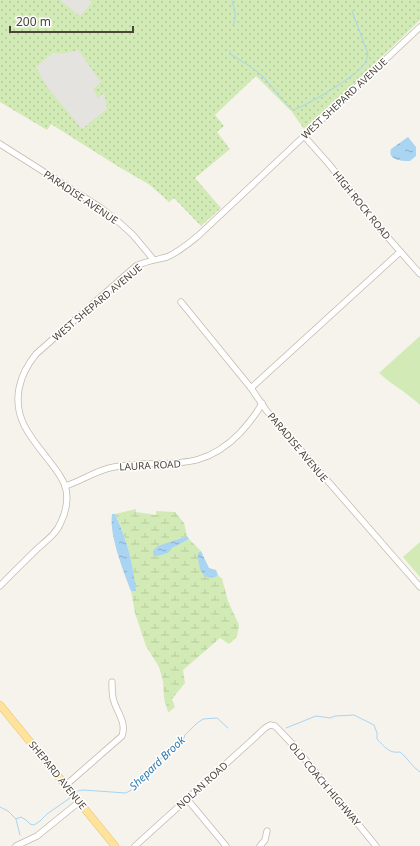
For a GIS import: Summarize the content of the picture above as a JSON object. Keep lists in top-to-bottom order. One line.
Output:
{"streets":{"main road":["SHEPARD AVENUE"],"street":["WEST SHEPARD AVENUE","PARADISE AVENUE","HIGH ROCK ROAD","LAURA ROAD","OLD COACH HIGHWAY","NOLAN ROAD"]},"crossings":[["WEST SHEPARD AVENUE","PARADISE AVENUE"],["WEST SHEPARD AVENUE","HIGH ROCK ROAD"],["WEST SHEPARD AVENUE","LAURA ROAD"],["PARADISE AVENUE","LAURA ROAD"],["OLD COACH HIGHWAY","NOLAN ROAD"]],"water":["Shepard Brook"],"scale_bar":"200 m"}
